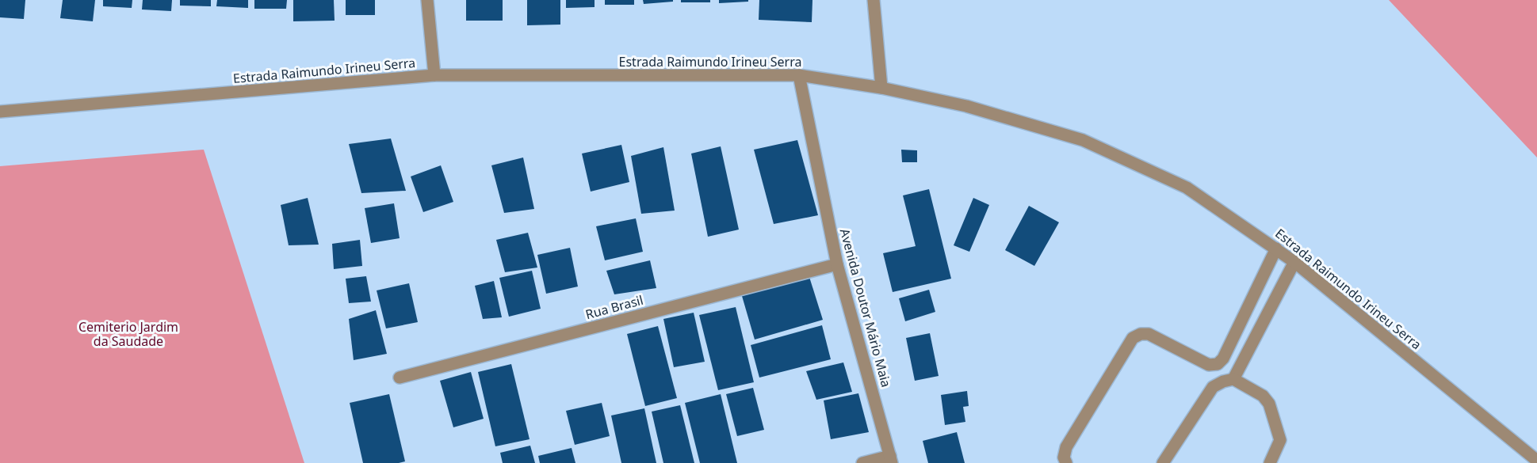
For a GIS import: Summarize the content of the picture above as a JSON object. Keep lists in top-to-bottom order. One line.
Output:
{"streets":{"street":["Estrada Raimundo Irineu Serra","Rua Brasil","Avenida Doutor Mário Maia"]},"crossings":[["Estrada Raimundo Irineu Serra","Avenida Doutor Mário Maia"],["Rua Brasil","Avenida Doutor Mário Maia"]],"parks":["Cemiterio Jardim da Saudade"]}
